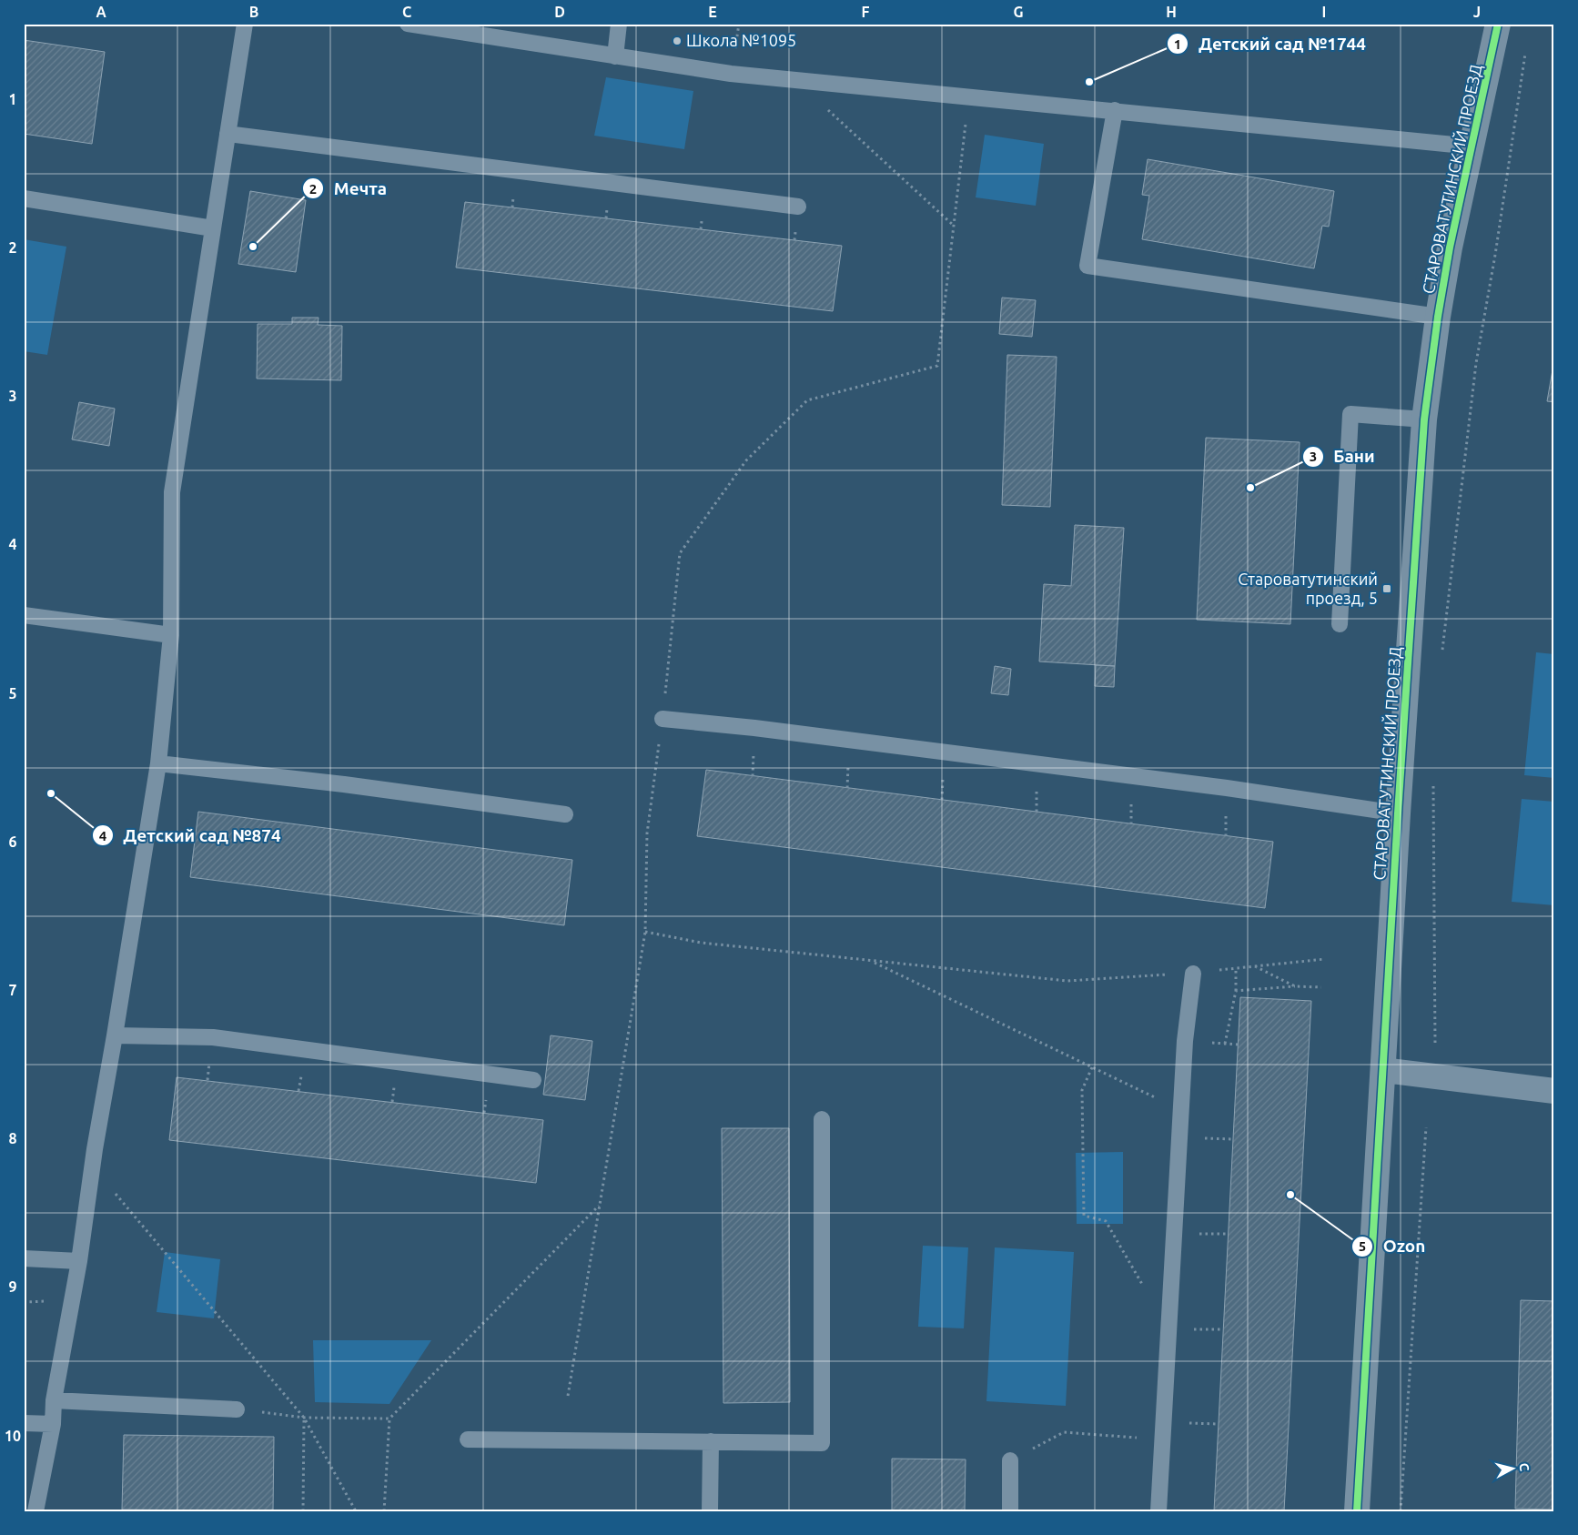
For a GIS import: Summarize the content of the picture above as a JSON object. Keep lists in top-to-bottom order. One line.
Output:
{"streets":{"street":["СТАРОВАТУТИНСКИЙ ПРОЕЗД"]},"places":{"other":["Школа №1095","Детский сад №1744","Мечта","Бани","Детский сад №874","Ozon"],"transit":["Староватутинский проезд, 5"]},"north":"right","grid":{"columns":["A","B","C","D","E","F","G","H","I","J"],"rows":["1","2","3","4","5","6","7","8","9","10"]}}
